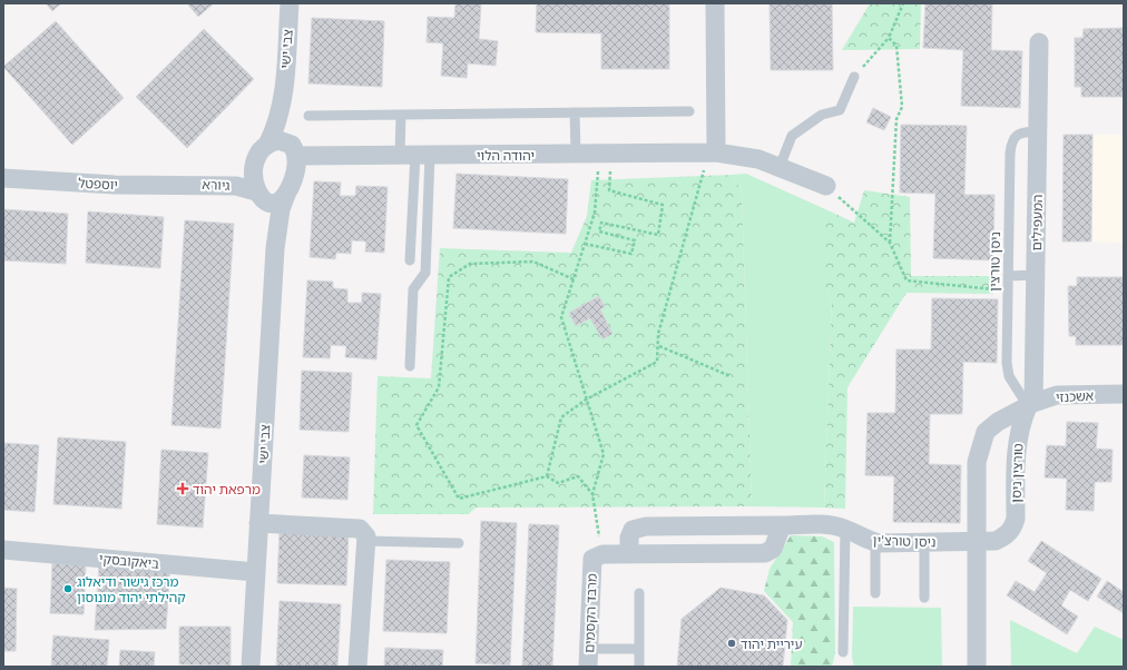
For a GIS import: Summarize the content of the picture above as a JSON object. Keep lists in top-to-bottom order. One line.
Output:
{"streets":{"street":["צבי ישי","יהודה הלוי","יוספטל","גיורא","המעפילים","אשכנזי","טורצין ניסן","ניסן טורצ'ין","ביאקובסקי","מרבד הקסמים"],"lane":["ניסן טורצין"]},"crossings":[["צבי ישי","יהודה הלוי"],["צבי ישי","גיורא"],["צבי ישי","ביאקובסקי"],["יהודה הלוי","גיורא"],["יוספטל","גיורא"],["המעפילים","ניסן טורצין"],["המעפילים","אשכנזי"],["המעפילים","טורצין ניסן"],["ניסן טורצין","אשכנזי"],["ניסן טורצין","טורצין ניסן"],["אשכנזי","טורצין ניסן"],["טורצין ניסן","ניסן טורצ'ין"]],"places":{"health":["מרפאת יהוד"],"other":["מרכז גישור ודיאלוג קהילתי יהוד מונוסון","עיריית יהוד"]}}
